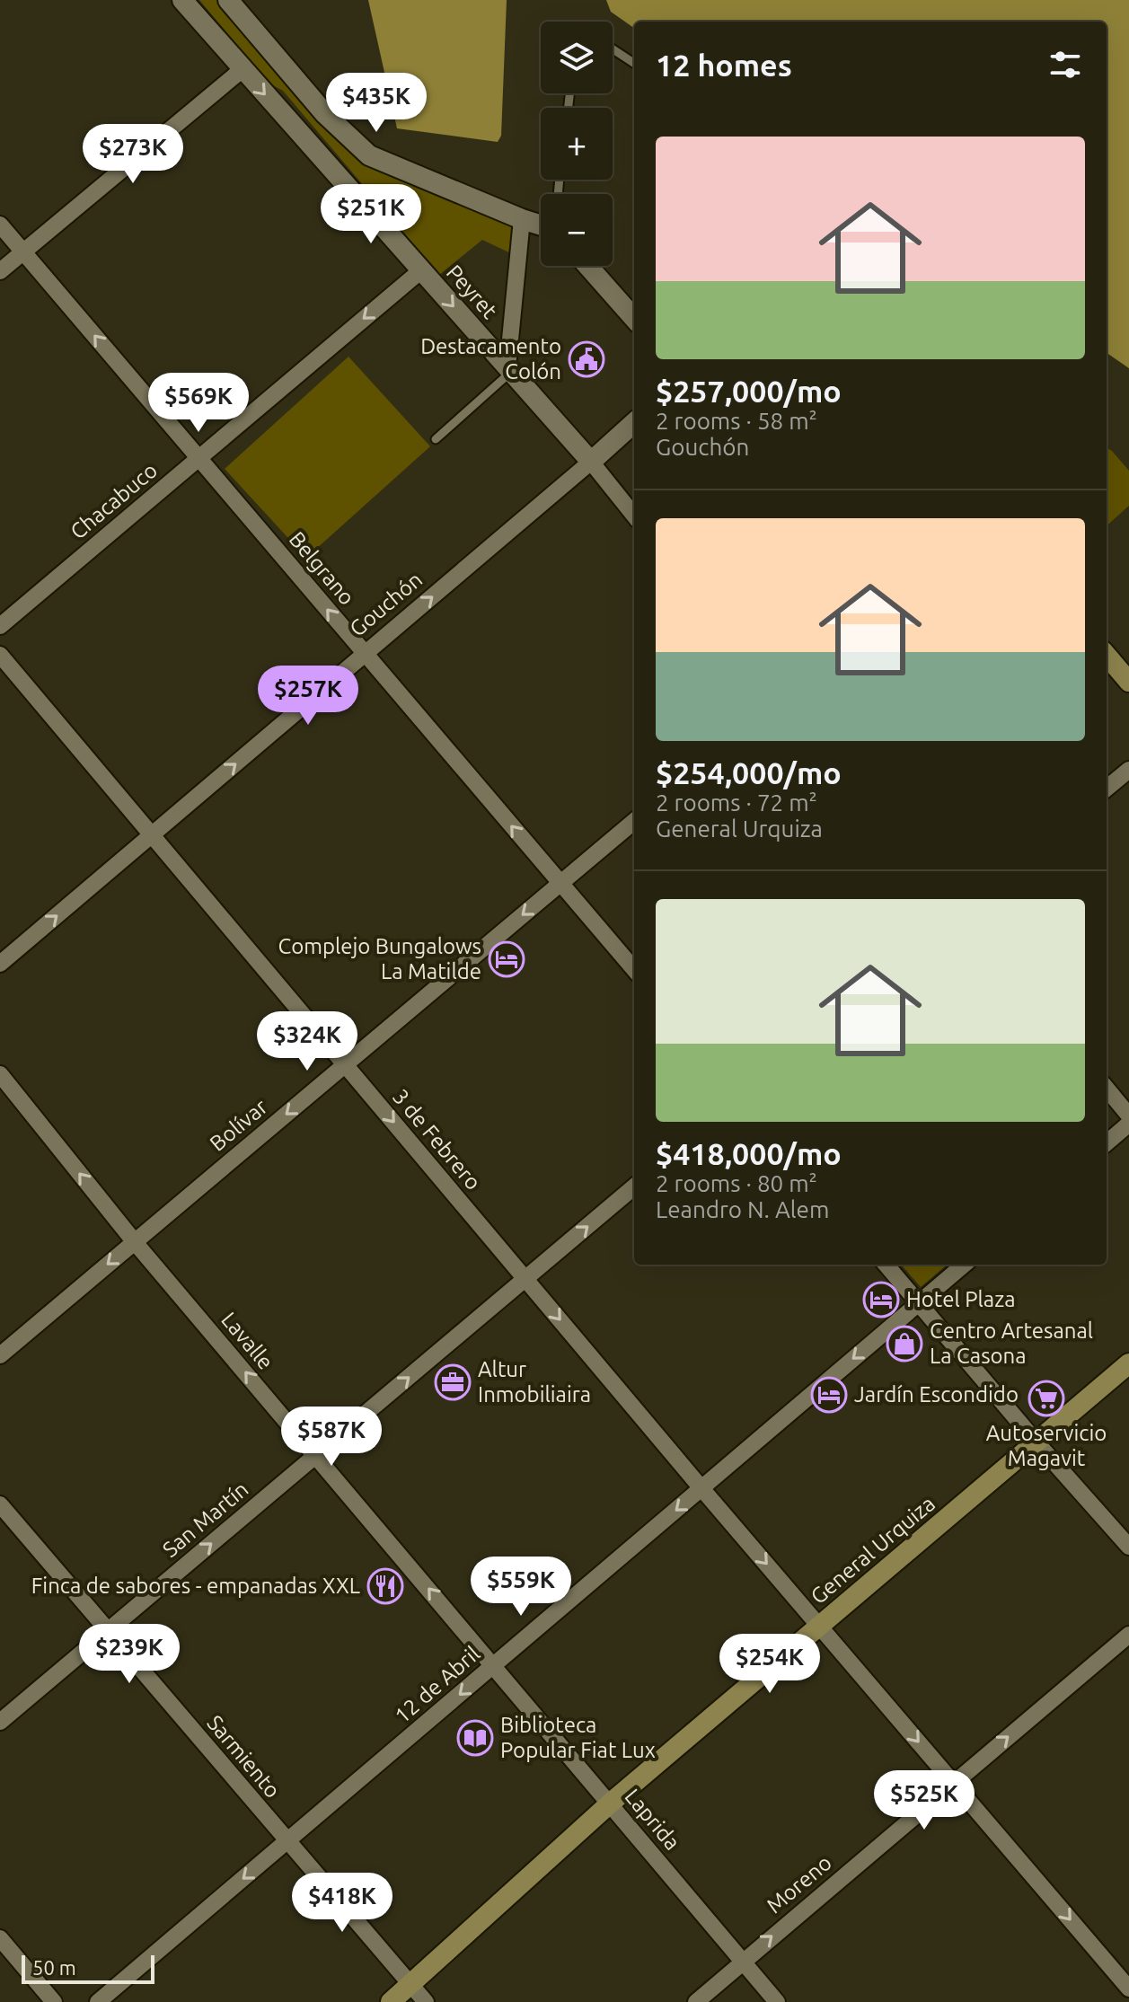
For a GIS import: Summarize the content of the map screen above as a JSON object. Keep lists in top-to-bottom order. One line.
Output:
{"streets":{"main road":["General Urquiza"],"street":["Peyret","Chacabuco","Belgrano","Gouchón","Bolívar","3 de Febrero","Lavalle","San Martín","12 de Abril","Sarmiento","Laprida","Moreno"]},"crossings":[["Peyret","Chacabuco"],["Peyret","Gouchón"],["Chacabuco","Belgrano"],["Belgrano","Gouchón"],["Belgrano","Bolívar"],["Gouchón","3 de Febrero"],["Bolívar","3 de Febrero"],["Bolívar","Lavalle"],["3 de Febrero","San Martín"],["3 de Febrero","General Urquiza"],["3 de Febrero","12 de Abril"],["3 de Febrero","Moreno"],["Lavalle","San Martín"],["Lavalle","12 de Abril"],["Lavalle","Laprida"],["San Martín","Sarmiento"],["General Urquiza","Sarmiento"],["General Urquiza","Laprida"],["12 de Abril","Sarmiento"],["12 de Abril","Laprida"],["Laprida","Moreno"]],"one_way":["Chacabuco","Belgrano","Gouchón","Bolívar","3 de Febrero","Lavalle","San Martín","12 de Abril","Moreno"],"places":{"public building":["Destacamento Colón"],"hotel":["Complejo Bungalows La Matilde","Hotel Plaza","Jardín Escondido"],"shop":["Centro Artesanal La Casona"],"office":["Altur Inmobiliaira"],"supermarket":["Autoservicio Magavit"],"restaurant":["Finca de sabores - empanadas XXL"],"library":["Biblioteca Popular Fiat Lux"]},"scale_bar":"50 m","page":{"map_buttons":["+","−"],"heading":"12 homes","price":["$435K","$273K","$251K","$569K","$257K","$324K","$587K","$559K","$239K","$254K","$525K","$418K"],"list":[{"name":"$257,000/mo","note":"2 rooms · 58 m² · Gouchón"},{"name":"$254,000/mo","note":"2 rooms · 72 m² · General Urquiza"},{"name":"$418,000/mo","note":"2 rooms · 80 m² · Leandro N. Alem"}],"scale":"50 m"}}
